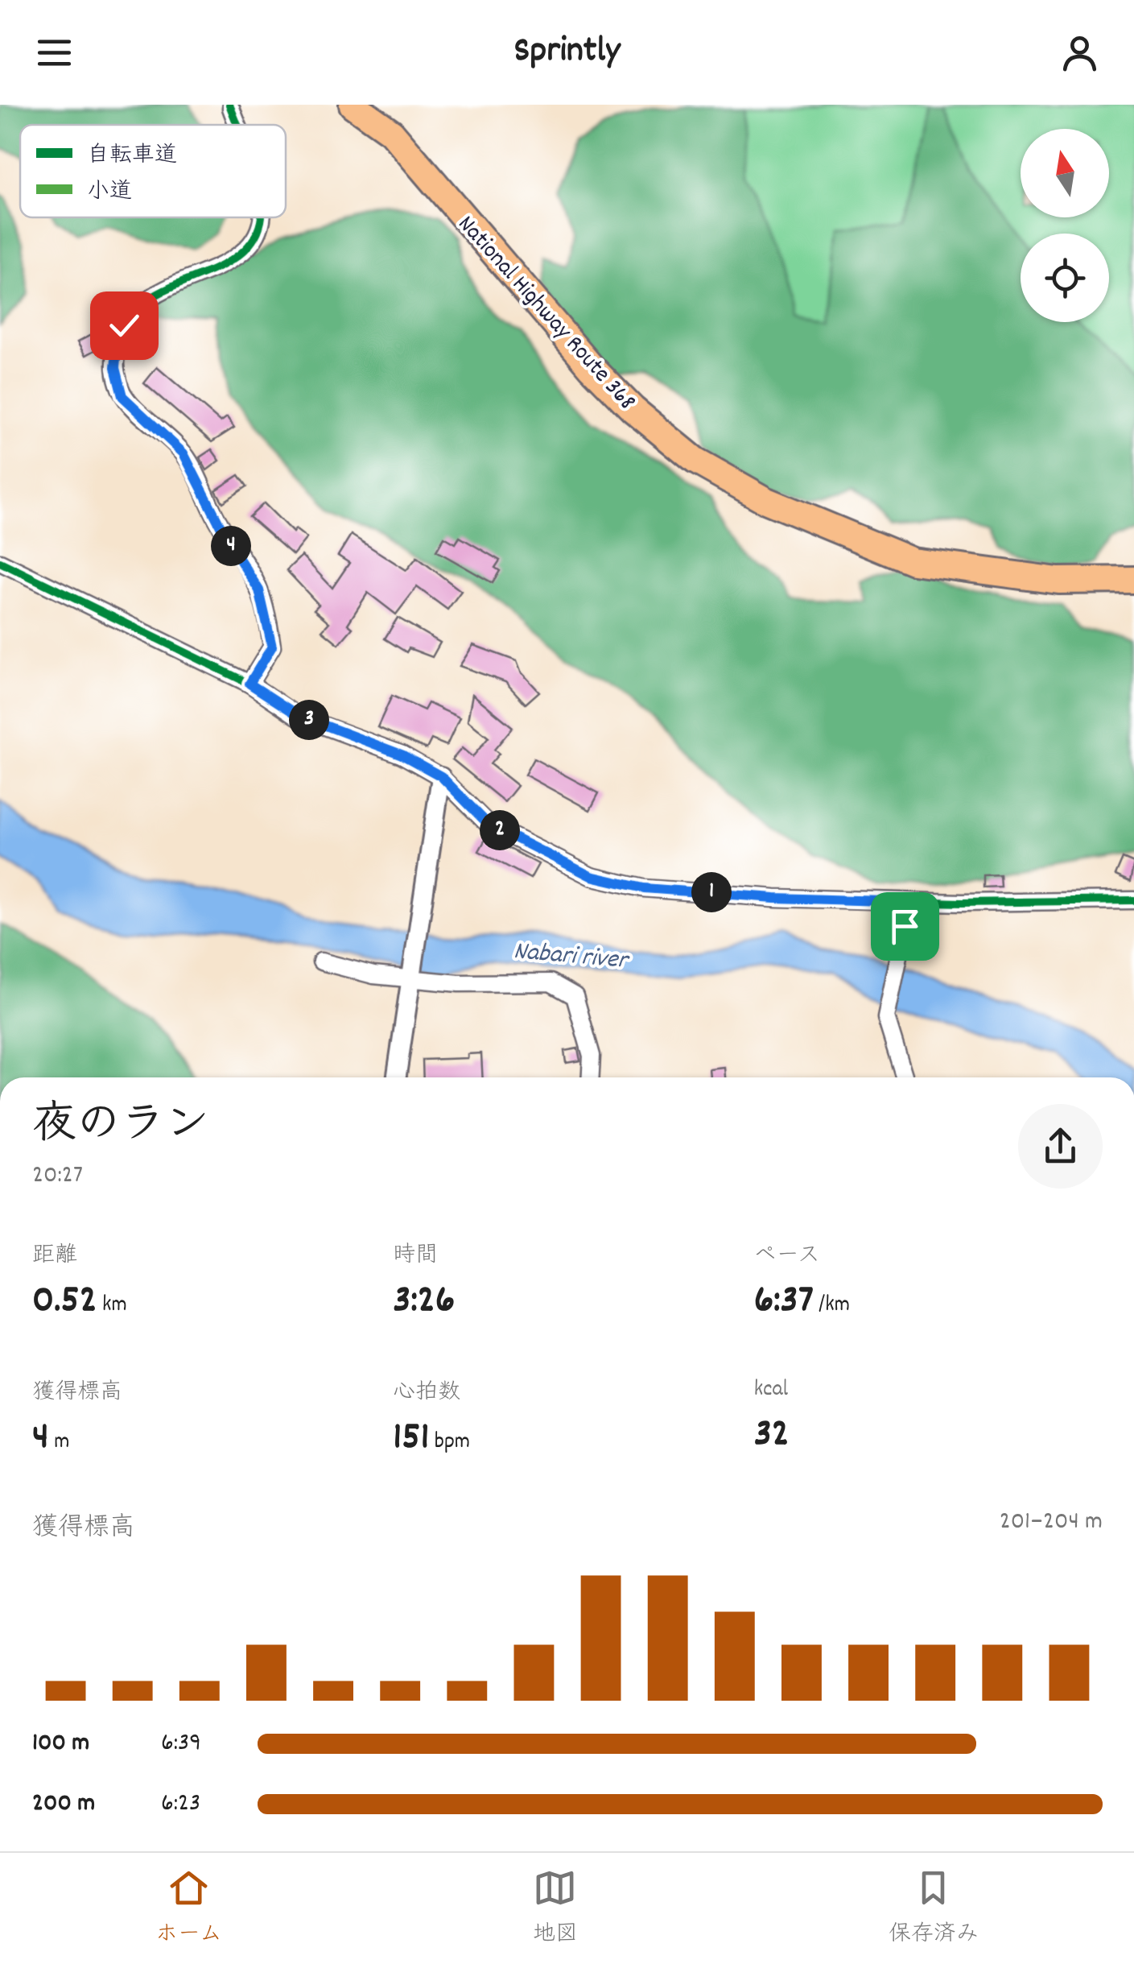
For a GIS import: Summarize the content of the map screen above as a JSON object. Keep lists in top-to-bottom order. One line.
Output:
{"streets":{"highway":["National Highway Route 368"]},"water":["Nabari river"],"legend":["自転車道","小道"],"north":"top","page":{"header":"Sprintly","pins":["4","3","2","1"],"heading":["夜のラン","20:27"],"stats":[["距離","0.52 km"],["時間","3:26"],["ペース","6:37 /km"],["獲得標高","4 m"],["心拍数","151 bpm"],["kcal","32"]],"chart":["獲得標高","201–204 m"],"list":[{"name":"100 m","note":"6:39"},{"name":"200 m","note":"6:23"}],"tabs":["ホーム","地図","保存済み"]}}
